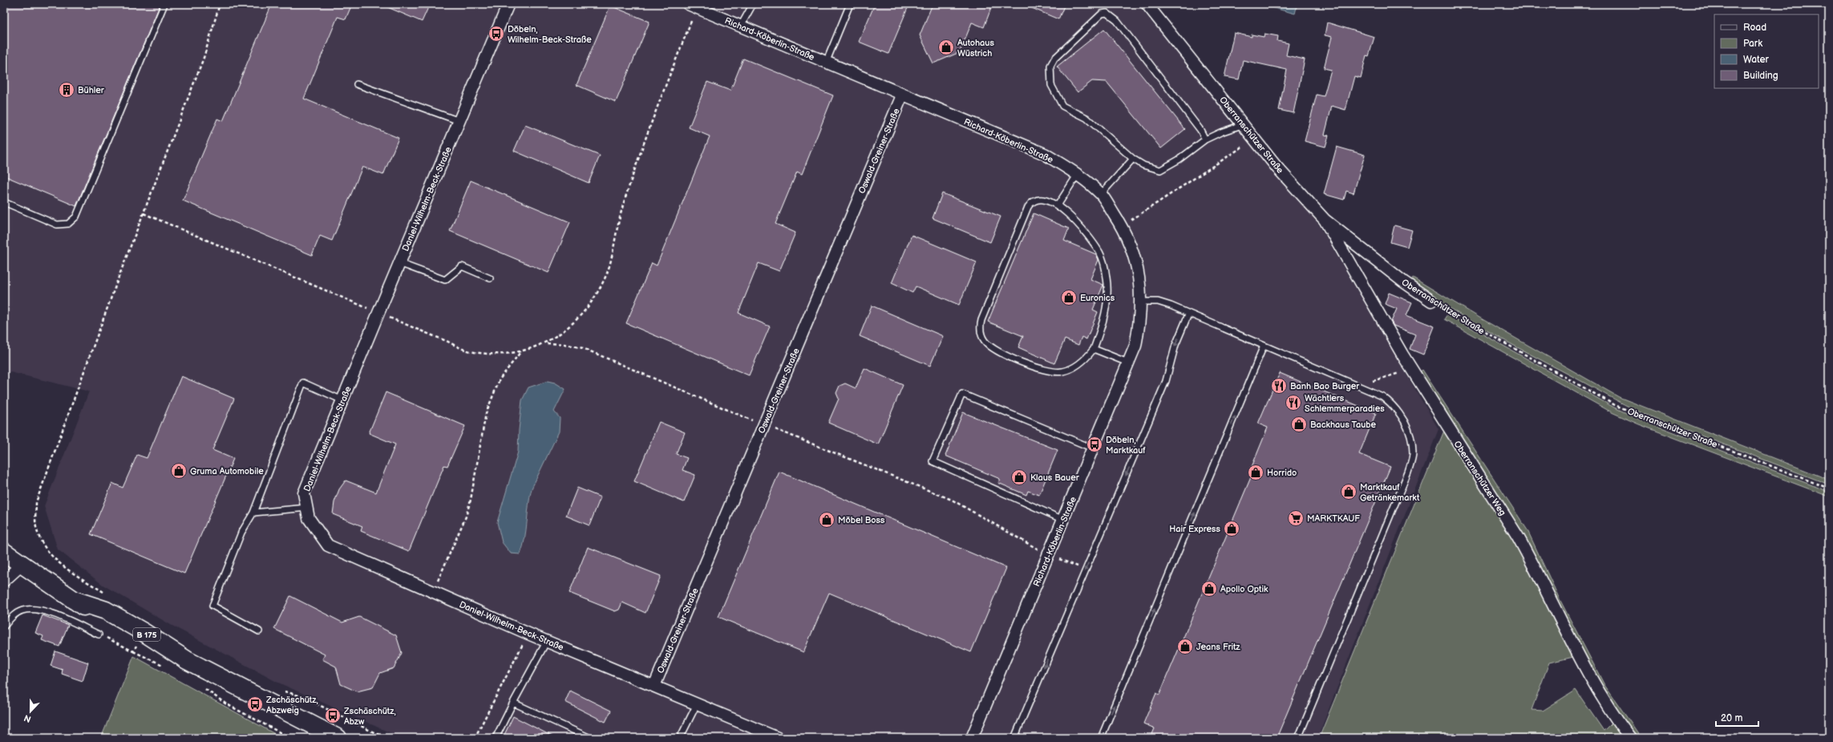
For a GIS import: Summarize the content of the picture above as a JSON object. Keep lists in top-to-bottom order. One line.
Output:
{"streets":{"main road":["B 175"],"street":["Richard-Köberlin-Straße","Oberranschützer Straße","Oswald-Greiner-Straße","Daniel-Wilhelm-Beck-Straße","Oberranschützer Weg"]},"crossings":[["Richard-Köberlin-Straße","Oswald-Greiner-Straße"],["Oberranschützer Straße","Oberranschützer Weg"],["Oswald-Greiner-Straße","Daniel-Wilhelm-Beck-Straße"]],"places":{"bus stop":["Döbeln, Wilhelm-Beck-Straße","Döbeln, Marktkauf","Zschäschütz, Abzweig","Zschäschütz, Abzw"],"shop":["Autohaus Wüstrich","Euronics","Backhaus Taube","Gruma Automobile","Horrido","Klaus Bauer","Marktkauf Getränkemarkt","Möbel Boss","Hair Express","Apollo Optik","Jeans Fritz"],"building":["Bühler"],"restaurant":["Banh Bao Burger","Wächtlers Schlemmerparadies"],"supermarket":["MARKTKAUF"]},"legend":["Road","Park","Water","Building"],"scale_bar":"20 m","north":"bottom"}
